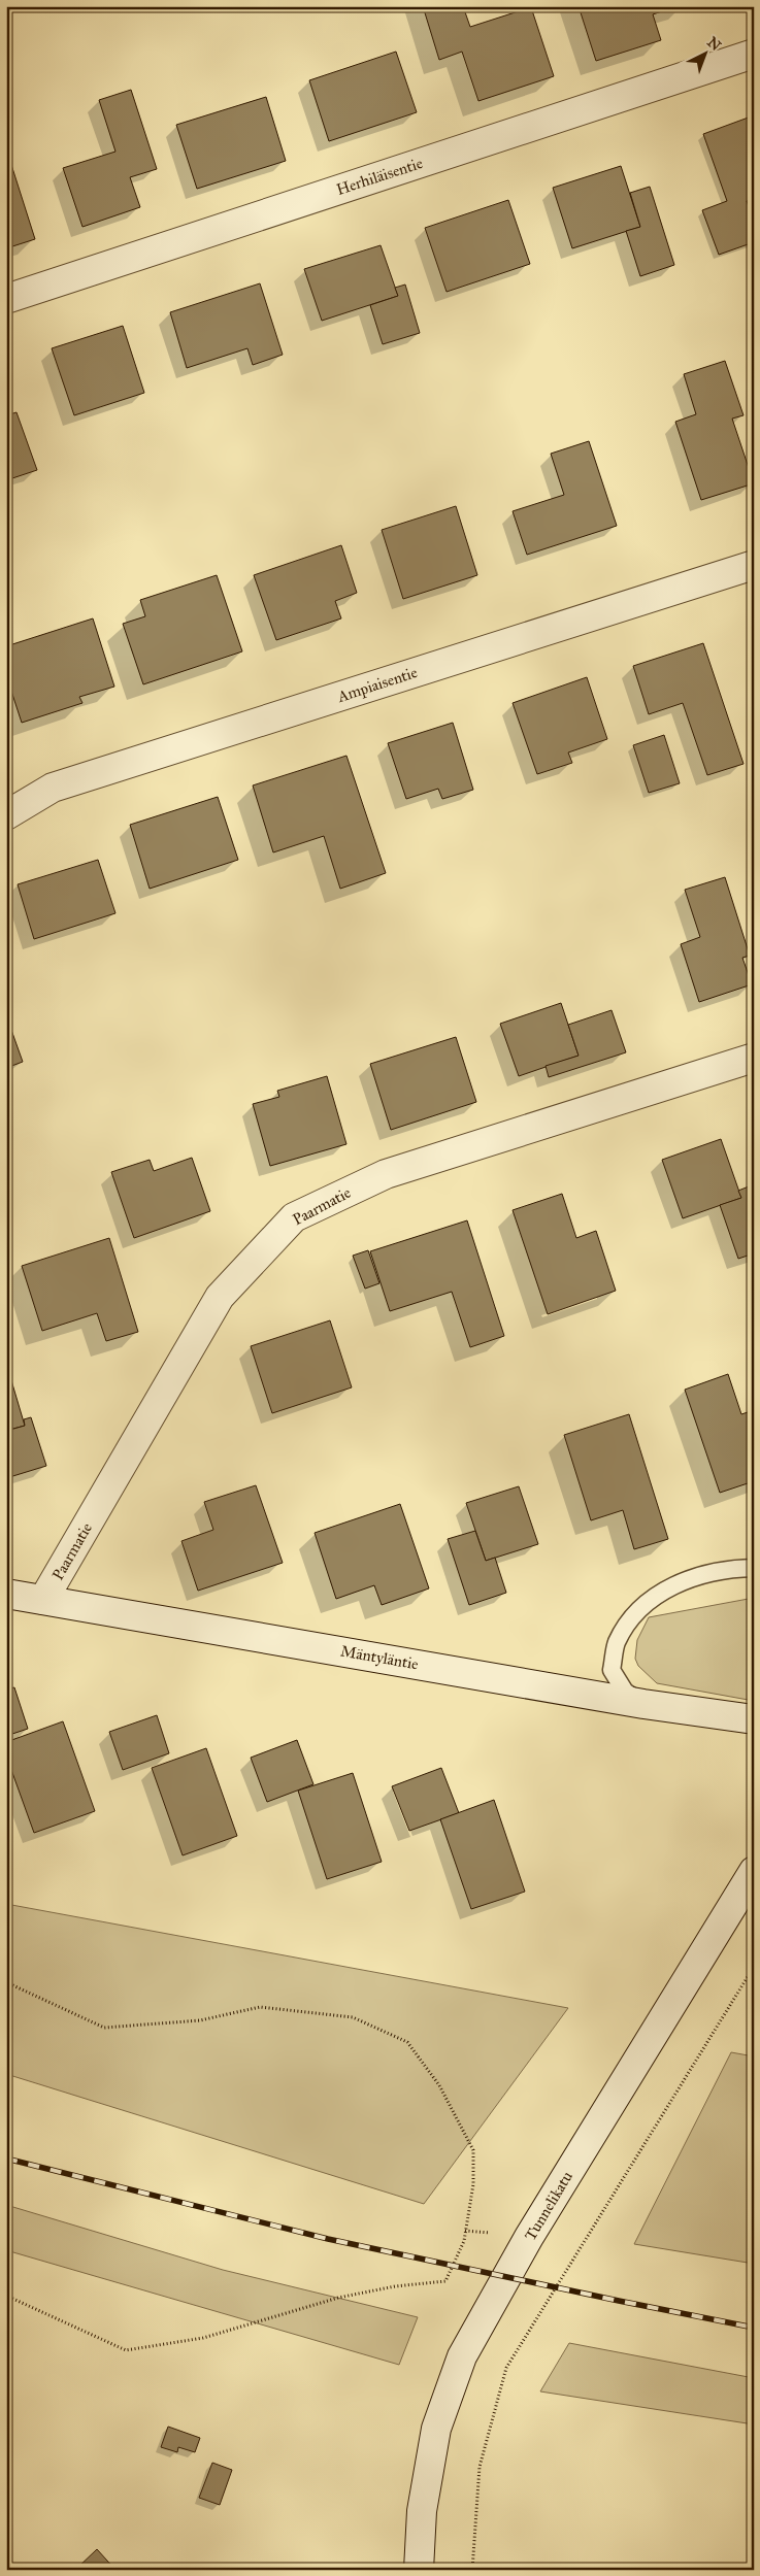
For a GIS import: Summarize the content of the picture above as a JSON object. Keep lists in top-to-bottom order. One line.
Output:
{"streets":{"street":["Herhiläisentie","Ampiaisentie","Paarmatie","Mäntyläntie","Tunnelikatu"]},"crossings":[["Paarmatie","Mäntyläntie"]],"north":"top right"}
